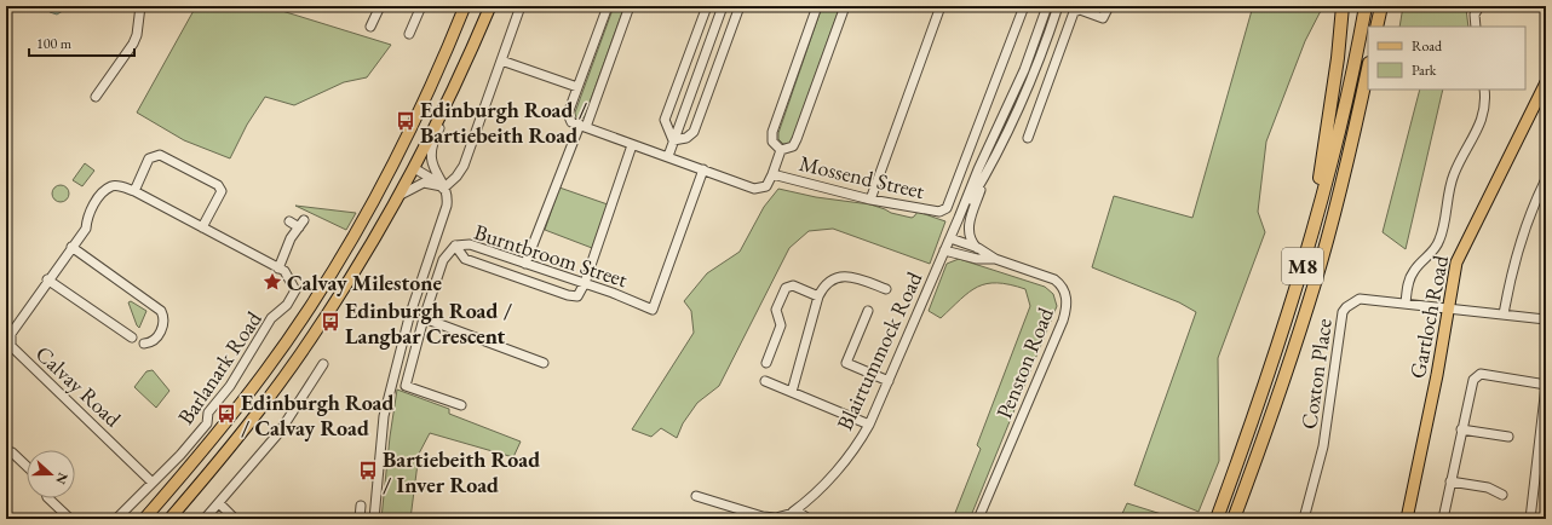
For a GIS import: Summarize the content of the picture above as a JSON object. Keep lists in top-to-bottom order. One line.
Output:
{"streets":{"highway":["M8"],"main road":["Gartloch Road"],"street":["Mossend Street","Burntbroom Street","Blairtummock Road","Penston Road","Barlanark Road","Coxton Place","Calvay Road"]},"crossings":[["Mossend Street","Burntbroom Street"],["Gartloch Road","Coxton Place"],["Blairtummock Road","Penston Road"],["Barlanark Road","Calvay Road"]],"places":{"bus stop":["Edinburgh Road / Bartiebeith Road","Edinburgh Road / Langbar Crescent","Edinburgh Road / Calvay Road","Bartiebeith Road / Inver Road"],"place":["Calvay Milestone"]},"legend":["Road","Park"],"scale_bar":"100 m","north":"right"}
